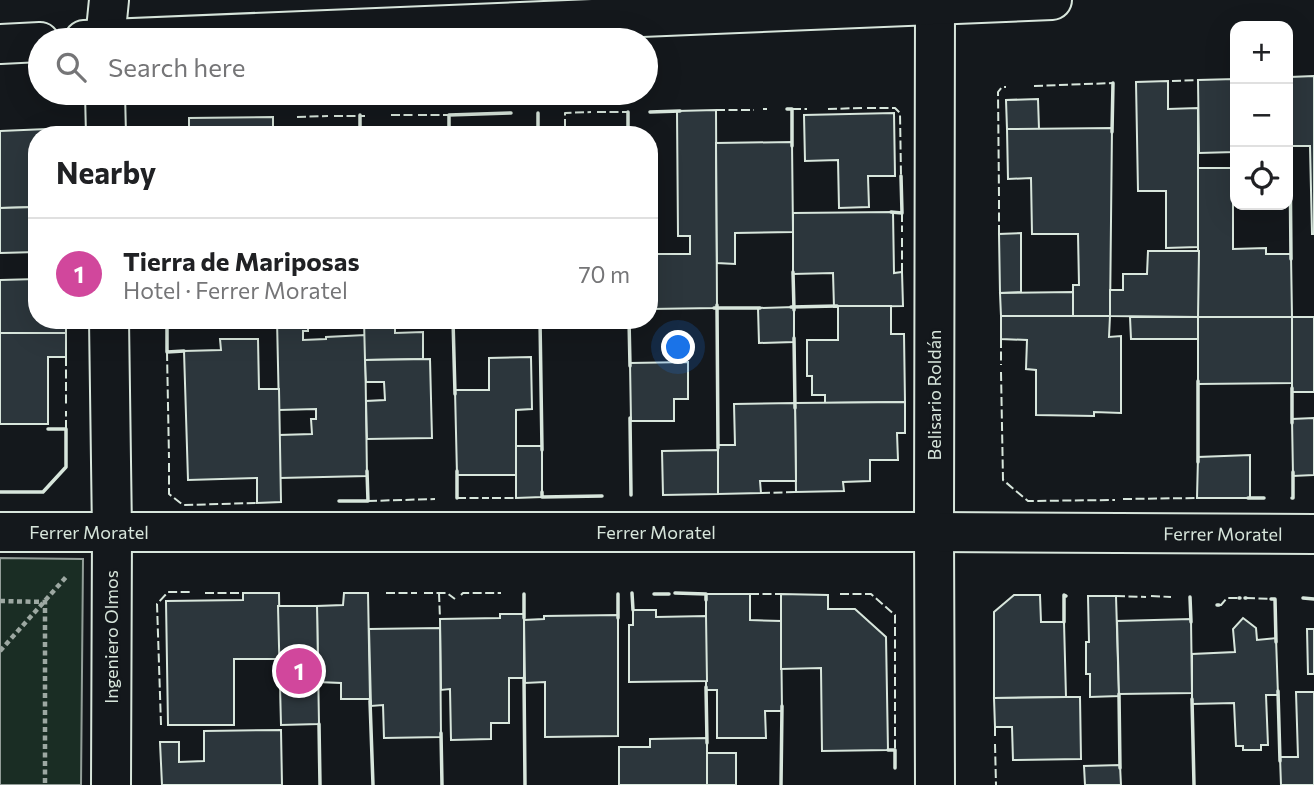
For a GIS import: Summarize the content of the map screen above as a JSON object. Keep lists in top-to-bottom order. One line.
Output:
{"streets":{"street":["Belisario Roldán","Ferrer Moratel","Ingeniero Olmos"]},"crossings":[["Belisario Roldán","Ferrer Moratel"],["Ferrer Moratel","Ingeniero Olmos"]],"page":{"map_buttons":["+","−"],"search":"Search here","heading":"Nearby","list":[{"mark":"1","name":"Tierra de Mariposas","note":"Hotel · Ferrer Moratel","value":"70 m"}],"pins":"1"}}
